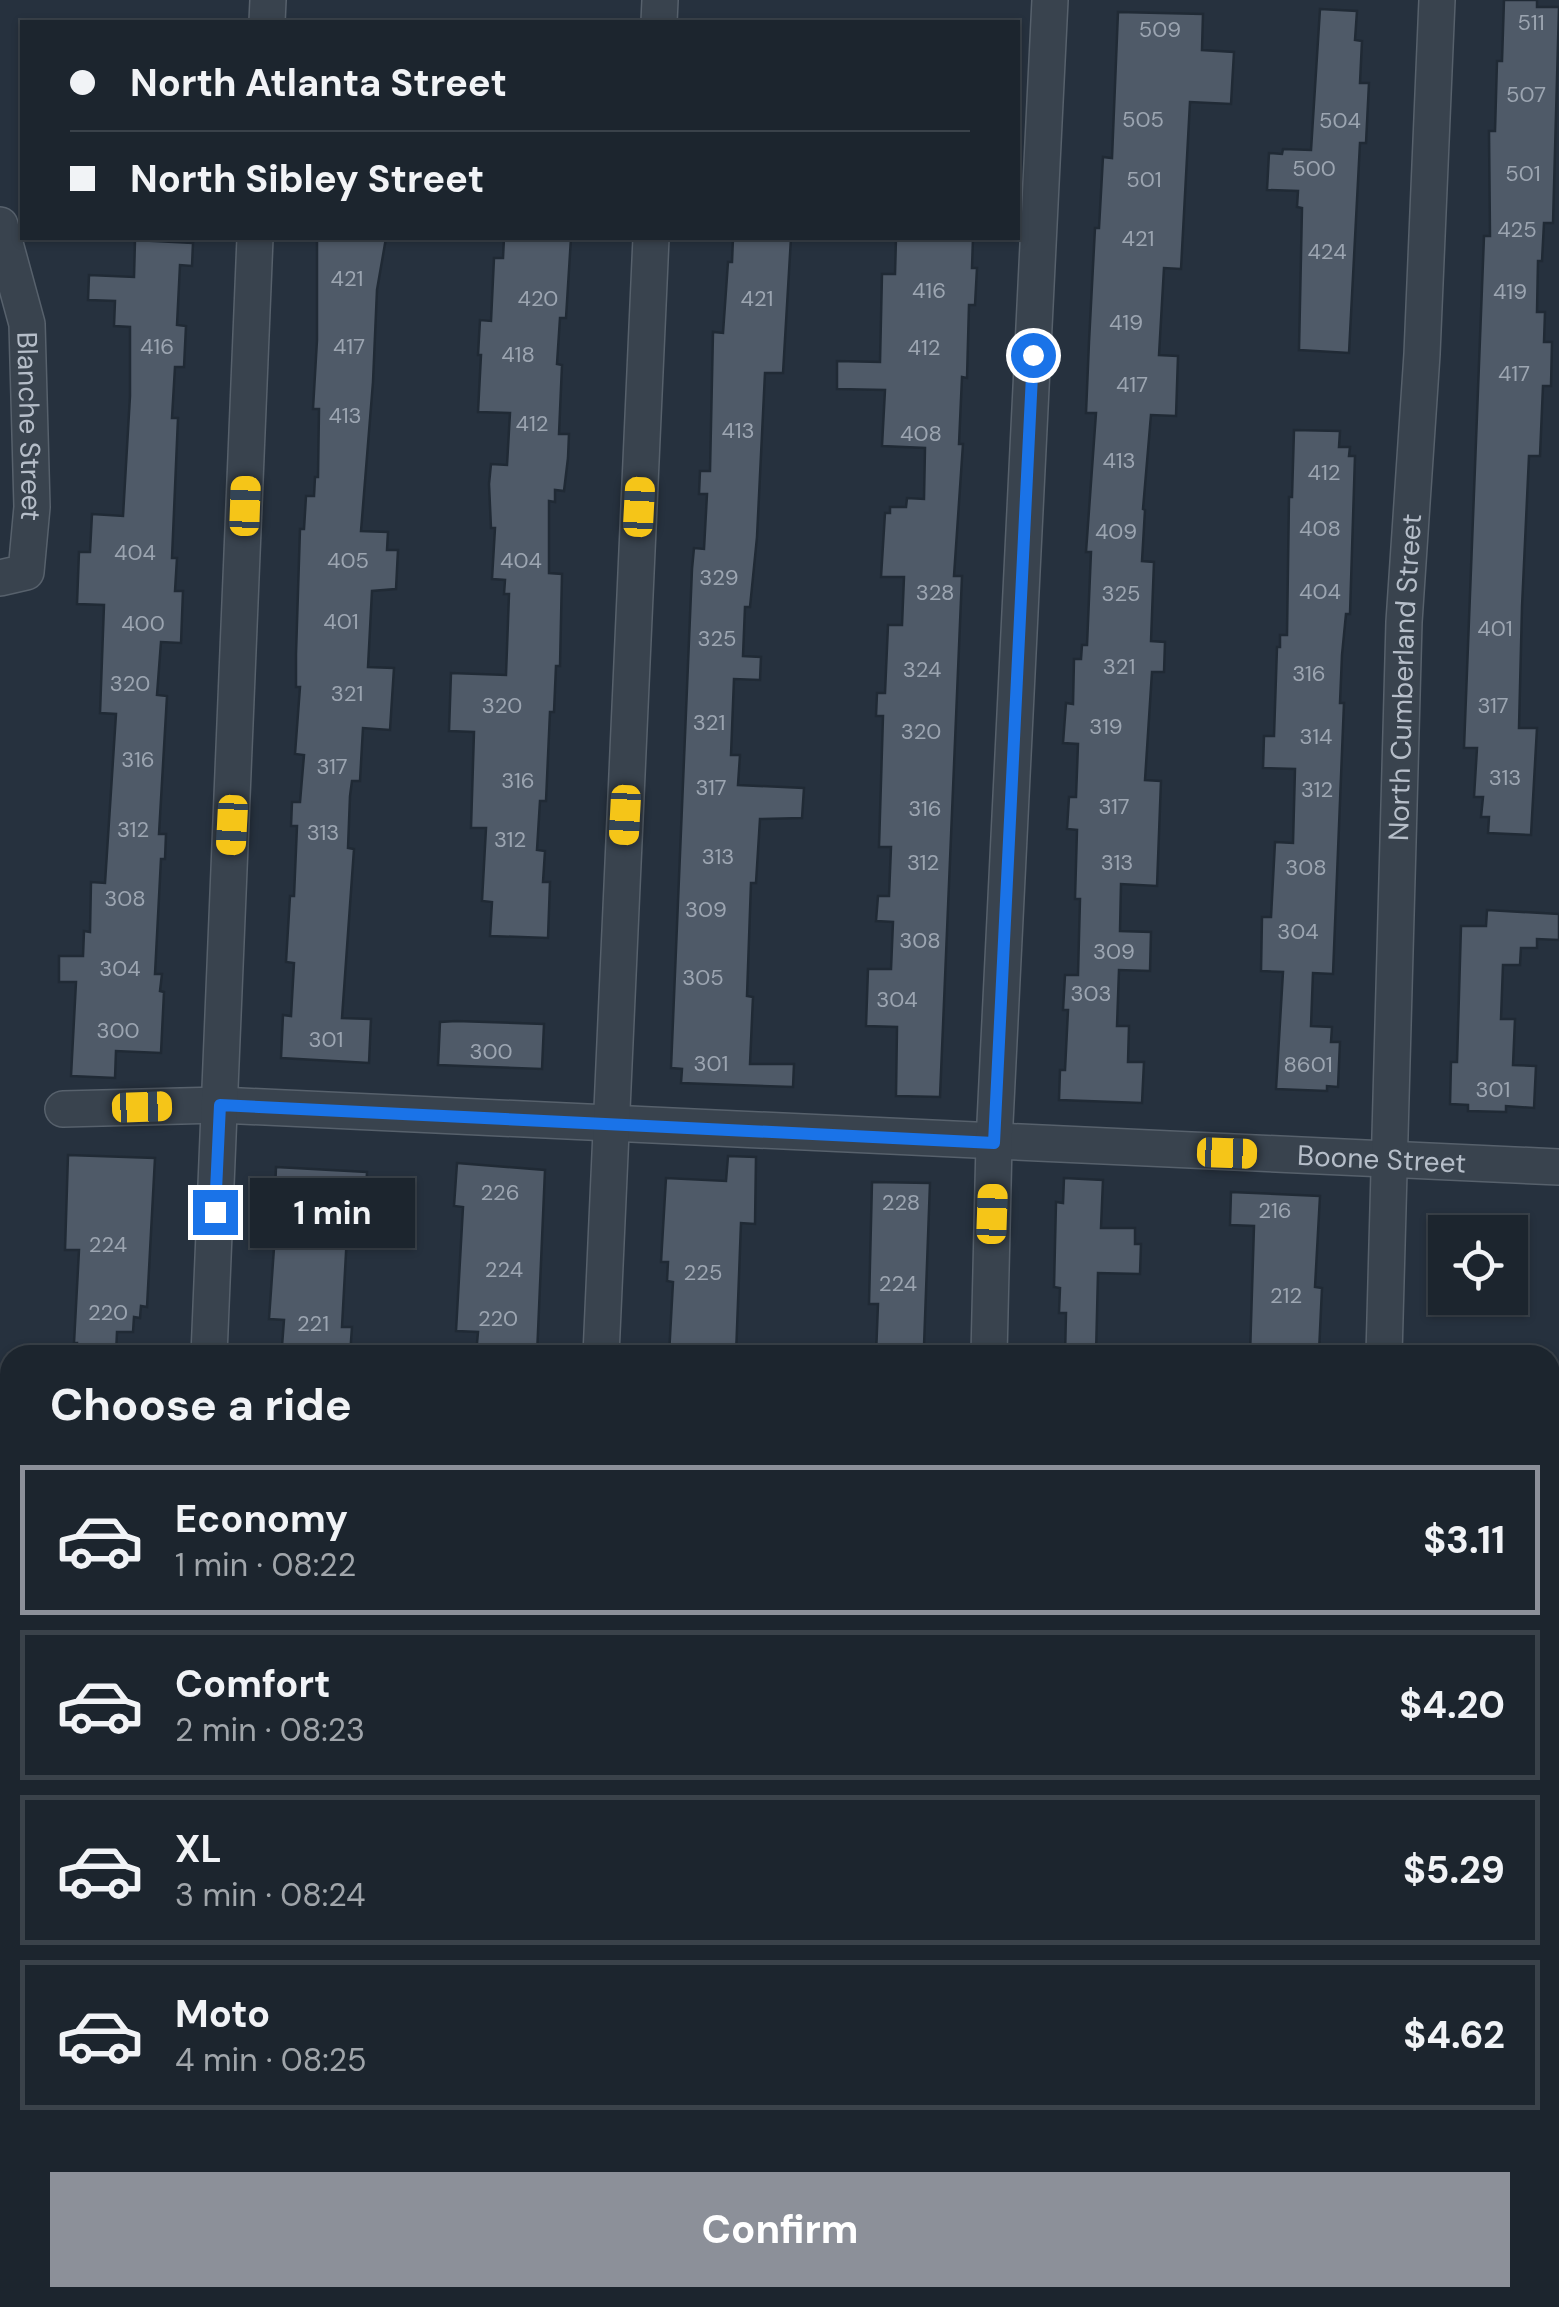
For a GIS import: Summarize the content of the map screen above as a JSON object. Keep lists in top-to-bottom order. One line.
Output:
{"streets":{"street":["Blanche Street","North Cumberland Street","Boone Street"]},"crossings":[["North Cumberland Street","Boone Street"]],"house_numbers":["511","509","507","505","504","500","501","501","425","421","424","421","416","419","420","421","419","416","417","412","418","417","417","413","412","413","408","413","412","408","409","404","405","404","329","404","328","325","401","400","401","325","321","324","316","320","321","320","317","321","319","320","314","316","317","313","316","317","312","317","316","312","313","312","313","312","313","308","308","309","304","308","309","304","305","303","304","300","301","300","301","8601","301","226","228","216","224","224","225","224","212","220","220","221"],"page":{"banner":["North Atlanta Street","North Sibley Street"],"bubble":"1 min","heading":"Choose a ride","list":[{"name":"Economy","note":"1 min · 08:22","value":"$3.11"},{"name":"Comfort","note":"2 min · 08:23","value":"$4.20"},{"name":"XL","note":"3 min · 08:24","value":"$5.29"},{"name":"Moto","note":"4 min · 08:25","value":"$4.62"}],"buttons":"Confirm"}}
